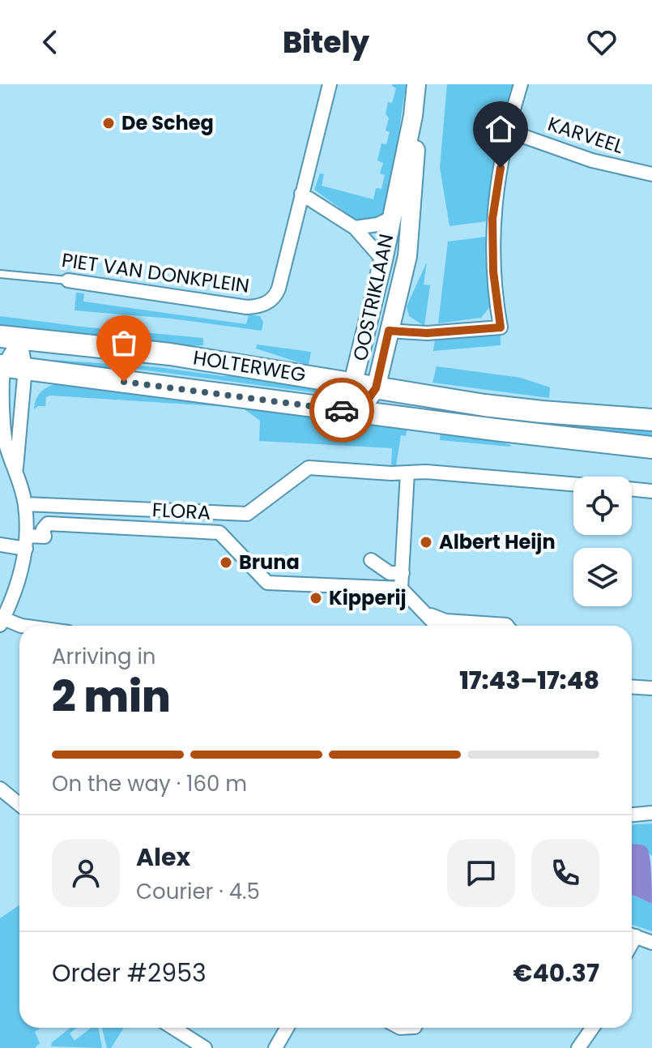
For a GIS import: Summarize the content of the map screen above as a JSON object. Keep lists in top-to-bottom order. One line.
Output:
{"streets":{"main road":["HOLTERWEG"],"street":["KARVEEL","PIET VAN DONKPLEIN","OOSTRIKLAAN","FLORA"]},"crossings":[["OOSTRIKLAAN","HOLTERWEG"]],"places":["De Scheg","Albert Heijn","Bruna","Kipperij"],"page":{"header":"Bitely","heading":["2 min","Arriving in","17:43–17:48"],"panel":["Alex","Courier · 4.5","Order #2953","€40.37"],"bar":"On the way · 160 m"}}
